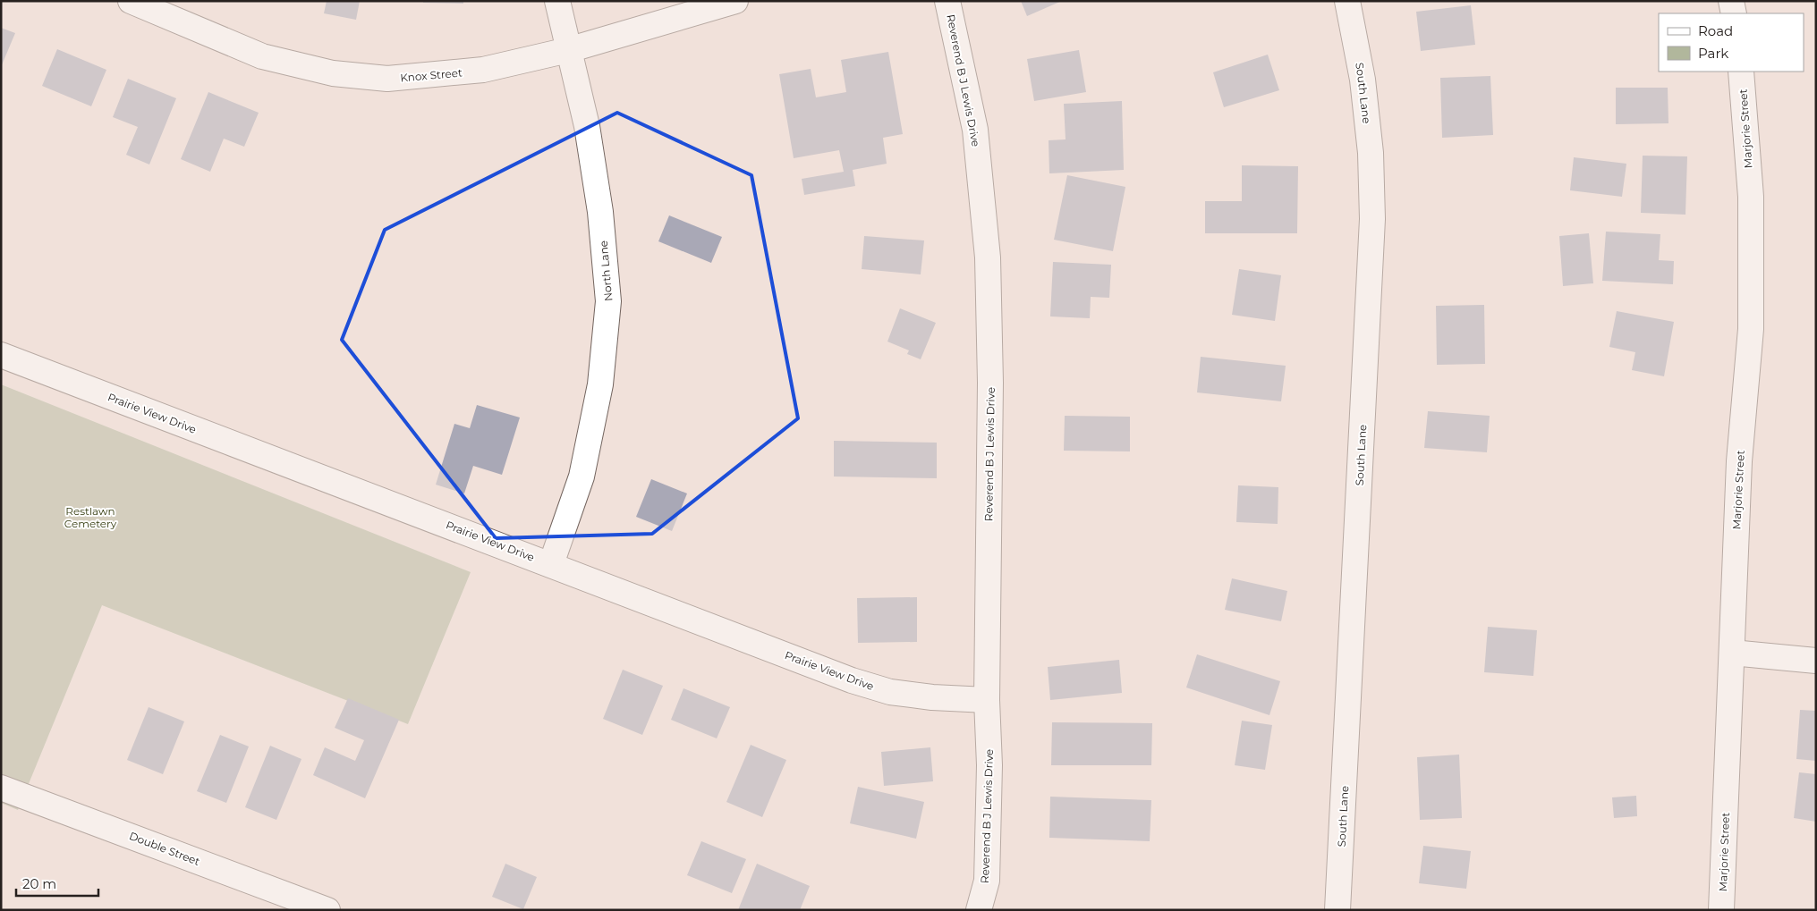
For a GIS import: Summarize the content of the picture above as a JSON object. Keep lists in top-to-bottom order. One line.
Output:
{"streets":{"street":["Knox Street","Reverend B J Lewis Drive","South Lane","Marjorie Street","North Lane","Prairie View Drive","Double Street"]},"crossings":[["Knox Street","North Lane"],["Reverend B J Lewis Drive","Prairie View Drive"],["North Lane","Prairie View Drive"]],"parks":["Restlawn Cemetery"],"legend":["Road","Park"],"scale_bar":"20 m"}
